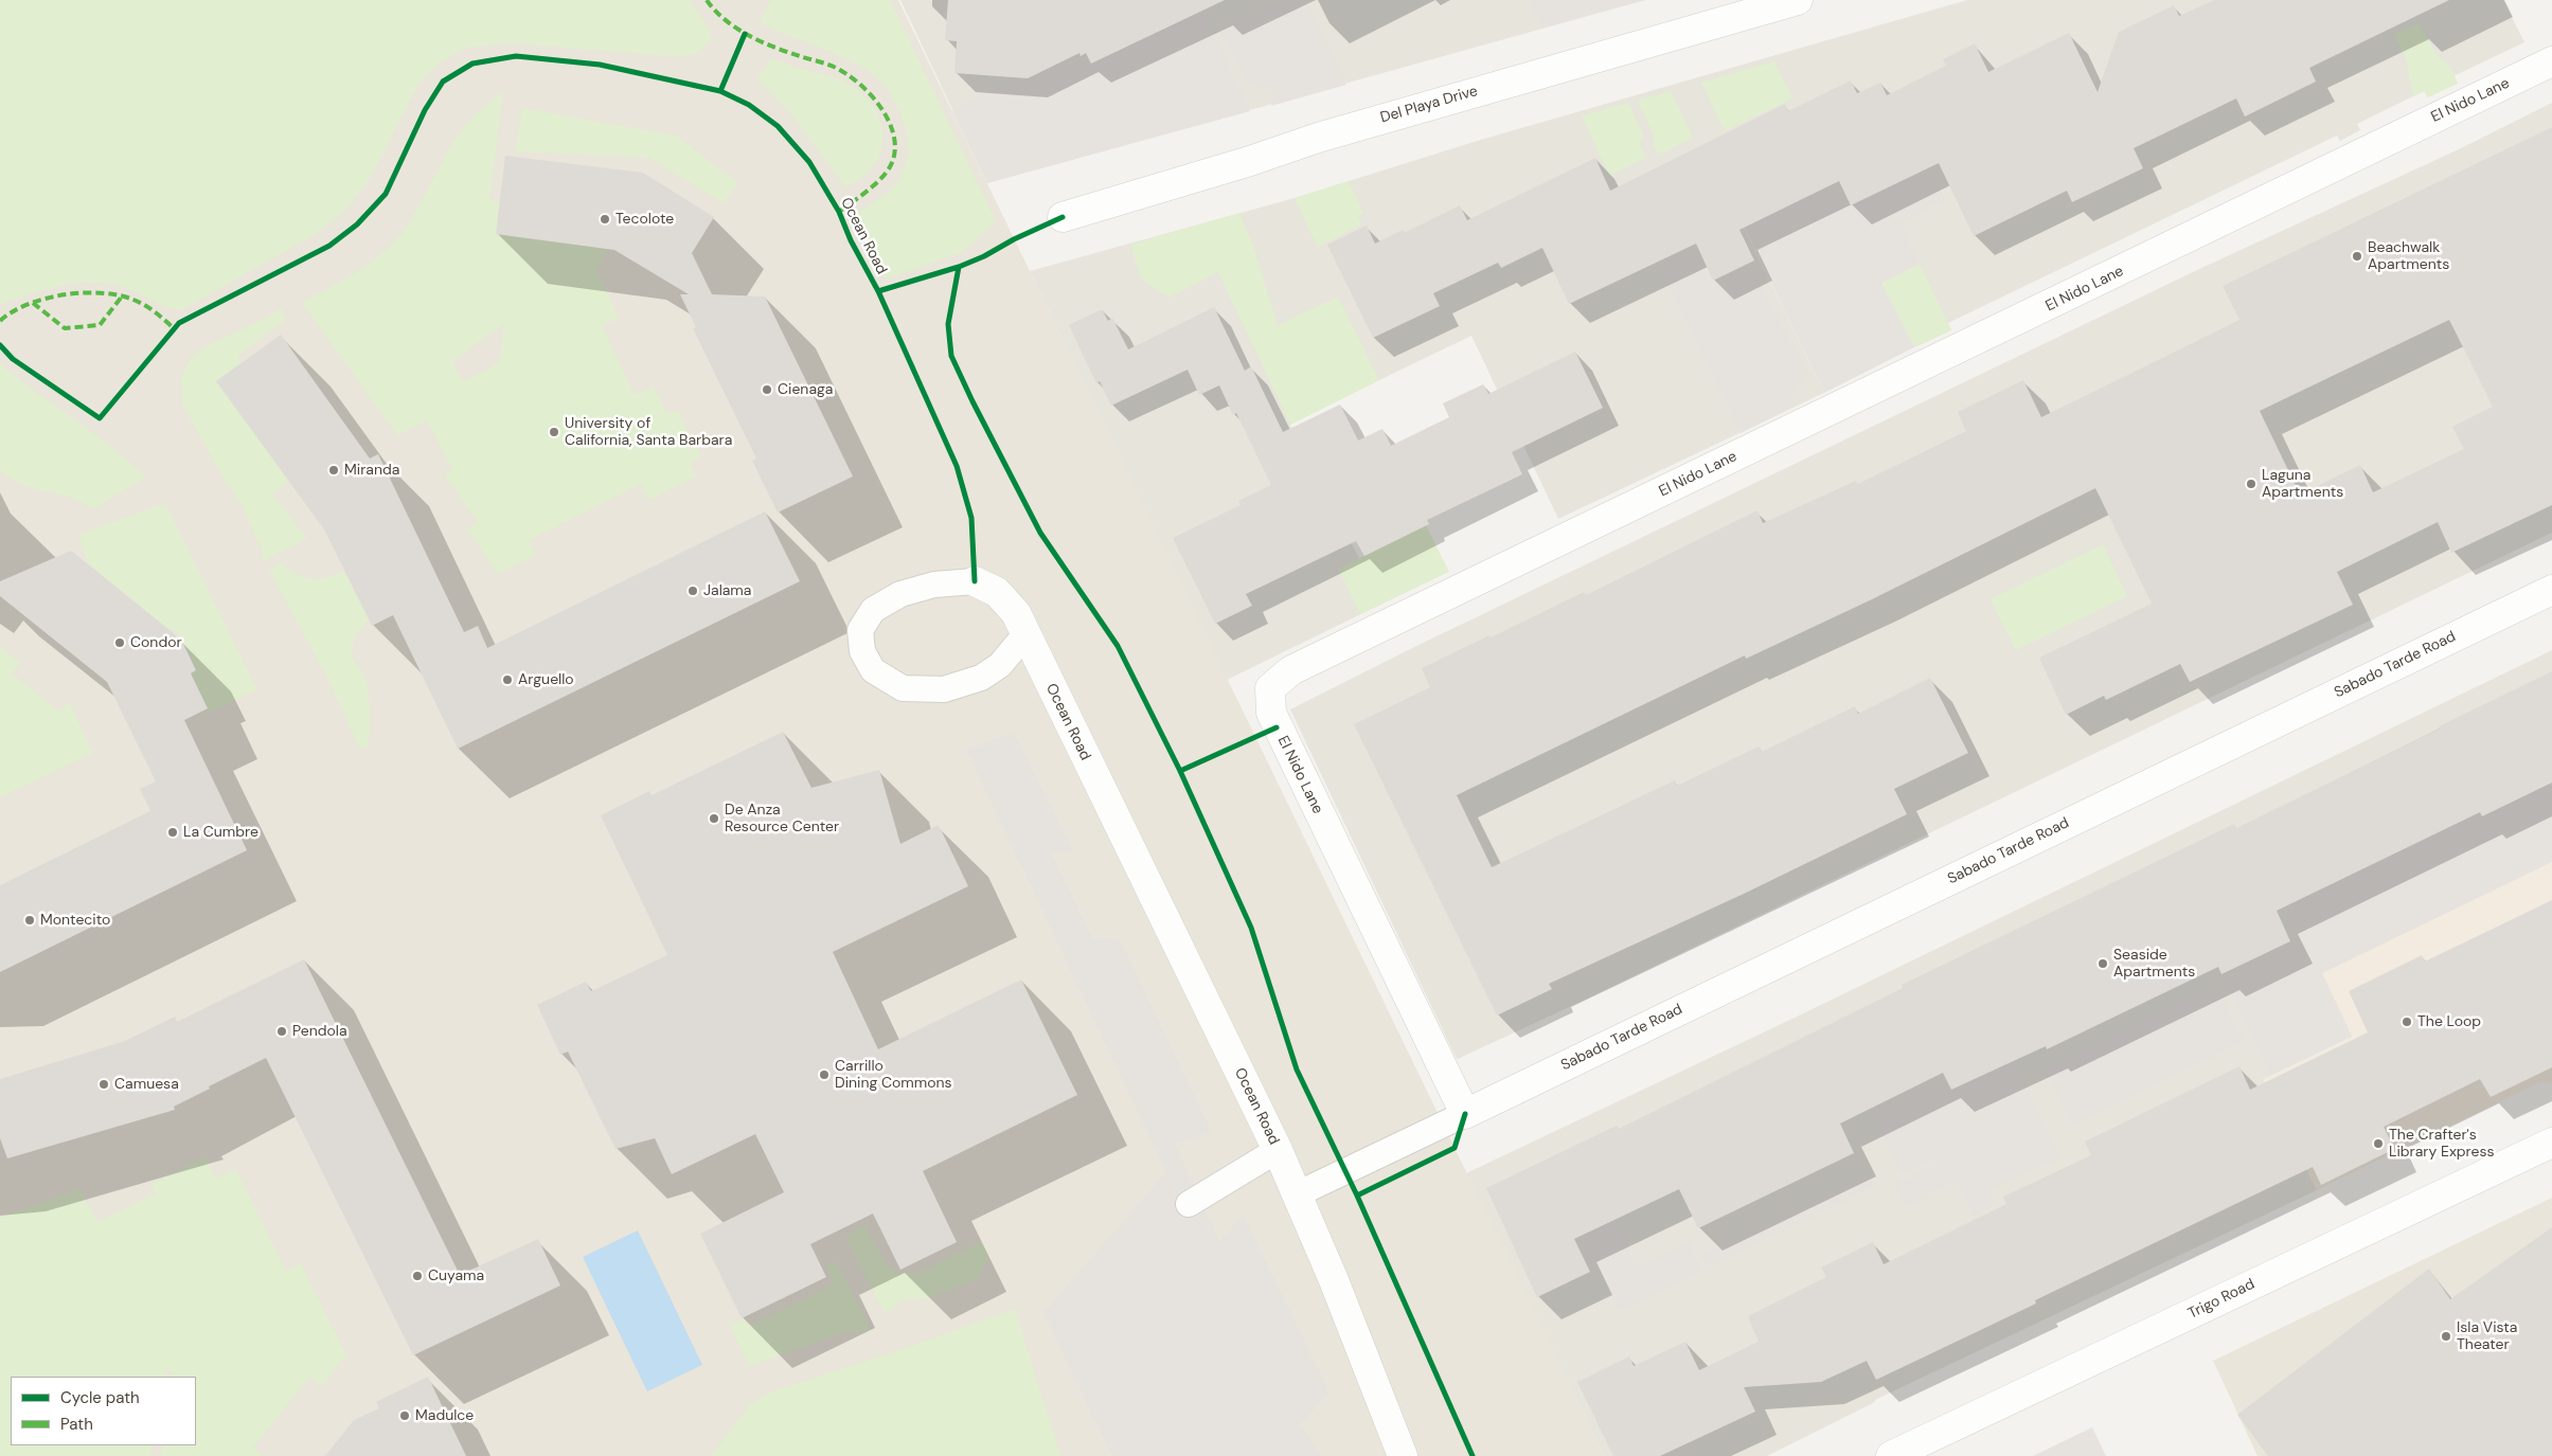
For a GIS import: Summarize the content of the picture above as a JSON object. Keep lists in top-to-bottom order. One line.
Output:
{"streets":{"street":["El Nido Lane","Del Playa Drive","Ocean Road","Sabado Tarde Road","Trigo Road"]},"crossings":[["El Nido Lane","Sabado Tarde Road"]],"places":["Tecolote","Beachwalk Apartments","Cienaga","University of California, Santa Barbara","Miranda","Laguna Apartments","Jalama","Condor","Arguello","De Anza Resource Center","La Cumbre","Montecito","Seaside Apartments","The Loop","Pendola","Carrillo Dining Commons","Camuesa","The Crafter's Library Express","Cuyama","Isla Vista Theater","Madulce"],"legend":["Cycle path","Path"]}
